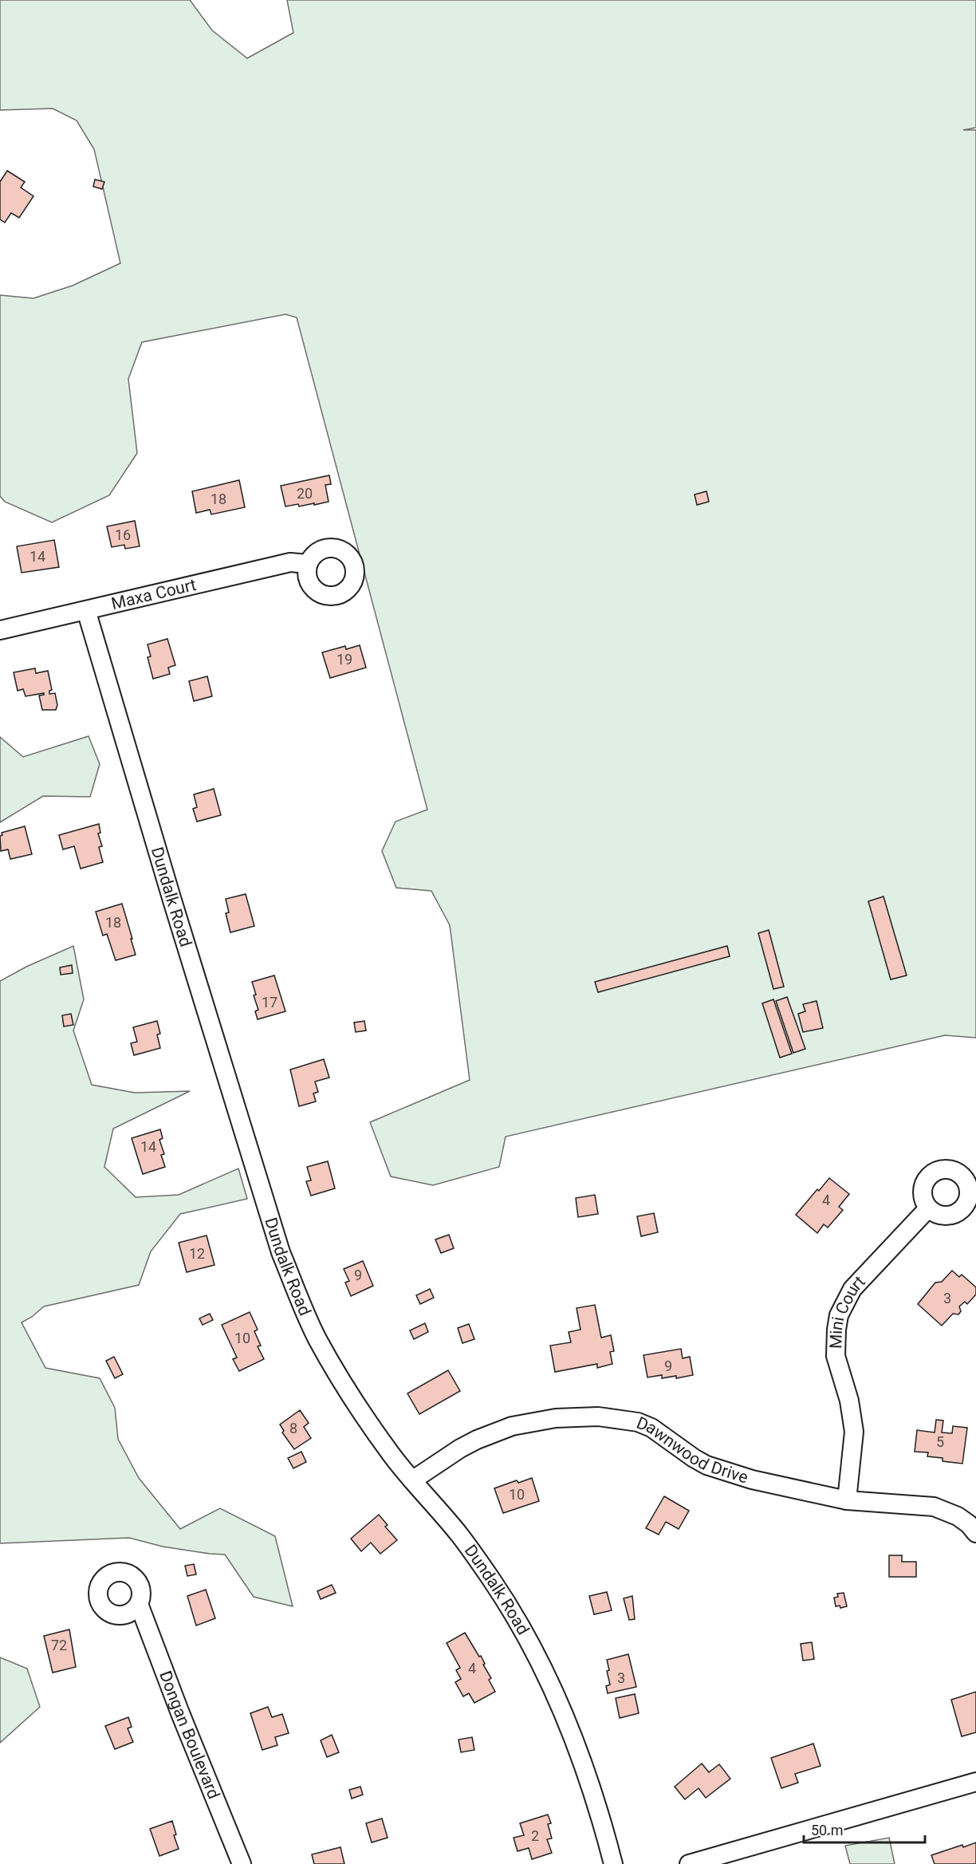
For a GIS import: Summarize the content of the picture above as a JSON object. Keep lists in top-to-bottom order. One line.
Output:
{"streets":{"street":["Maxa Court","Dundalk Road","Mini Court","Dawnwood Drive","Dongan Boulevard"]},"crossings":[["Maxa Court","Dundalk Road"],["Dundalk Road","Dawnwood Drive"],["Mini Court","Dawnwood Drive"]],"house_numbers":["20","18","16","14","19","18","17","14","4","12","9","3","10","9","8","5","10","72","4","3","2"],"scale_bar":"50 m"}
